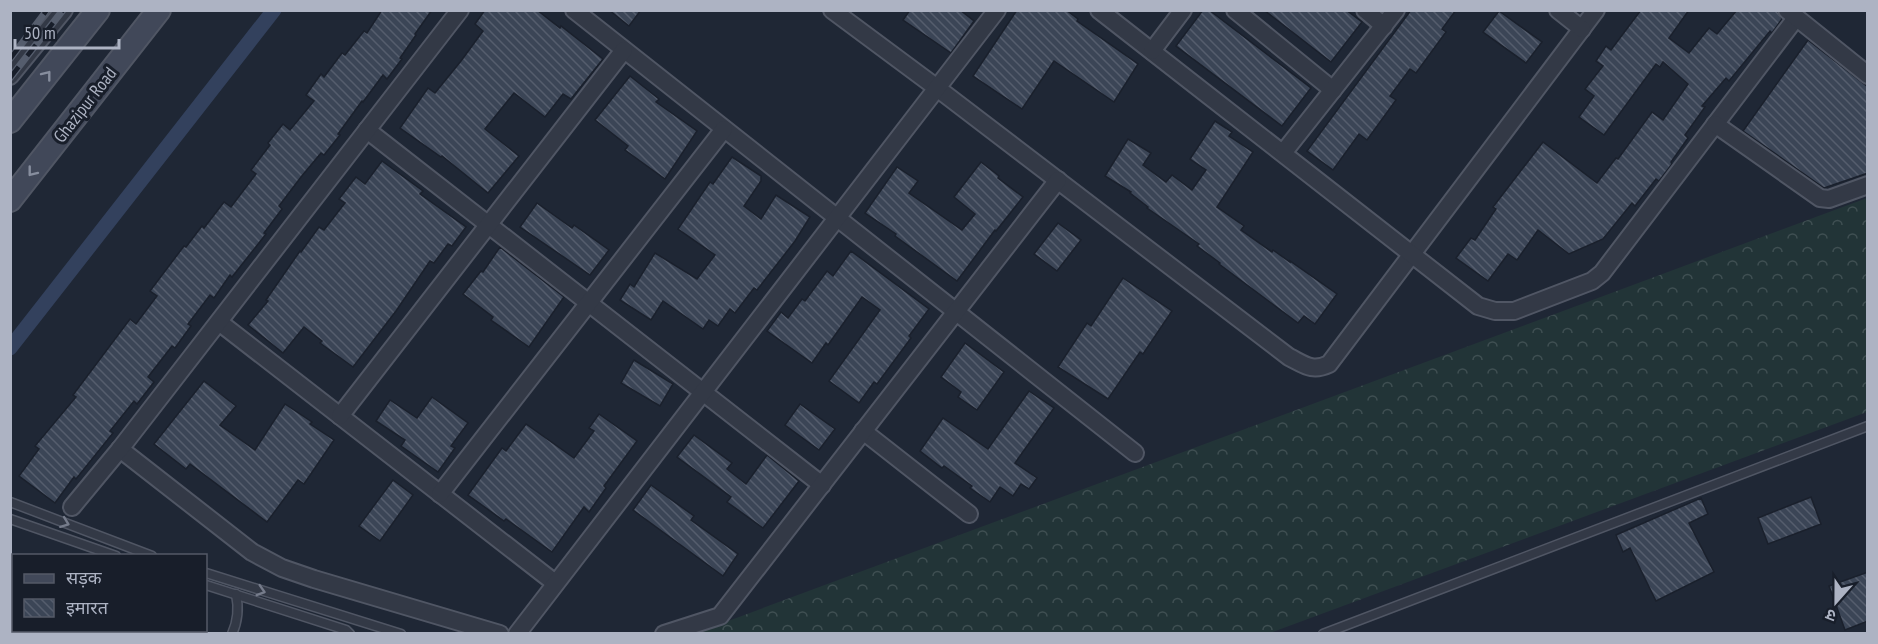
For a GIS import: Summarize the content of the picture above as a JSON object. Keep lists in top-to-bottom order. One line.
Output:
{"streets":{"main road":["Ghazipur Road"]},"legend":["सड़क","इमारत"],"scale_bar":"50 m","north":"bottom"}
